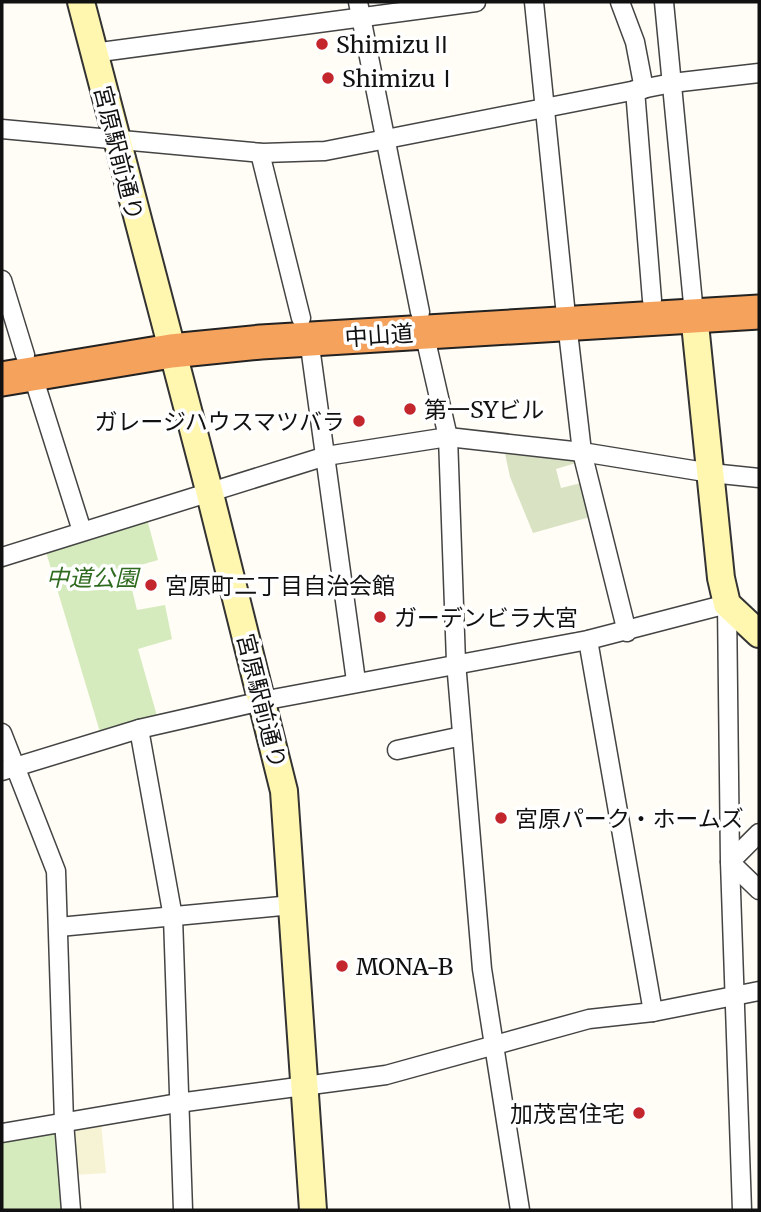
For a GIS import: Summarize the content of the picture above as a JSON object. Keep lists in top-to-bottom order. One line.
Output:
{"streets":{"highway":["中山道"],"street":["宮原駅前通り"]},"crossings":[["宮原駅前通り","中山道"]],"parks":["中道公園"],"places":["ShimizuⅡ","ShimizuⅠ","第一SYビル","ガレージハウスマツバラ","宮原町二丁目自治会館","ガーデンビラ大宮","宮原パーク・ホームズ","MONA-B","加茂宮住宅"]}
